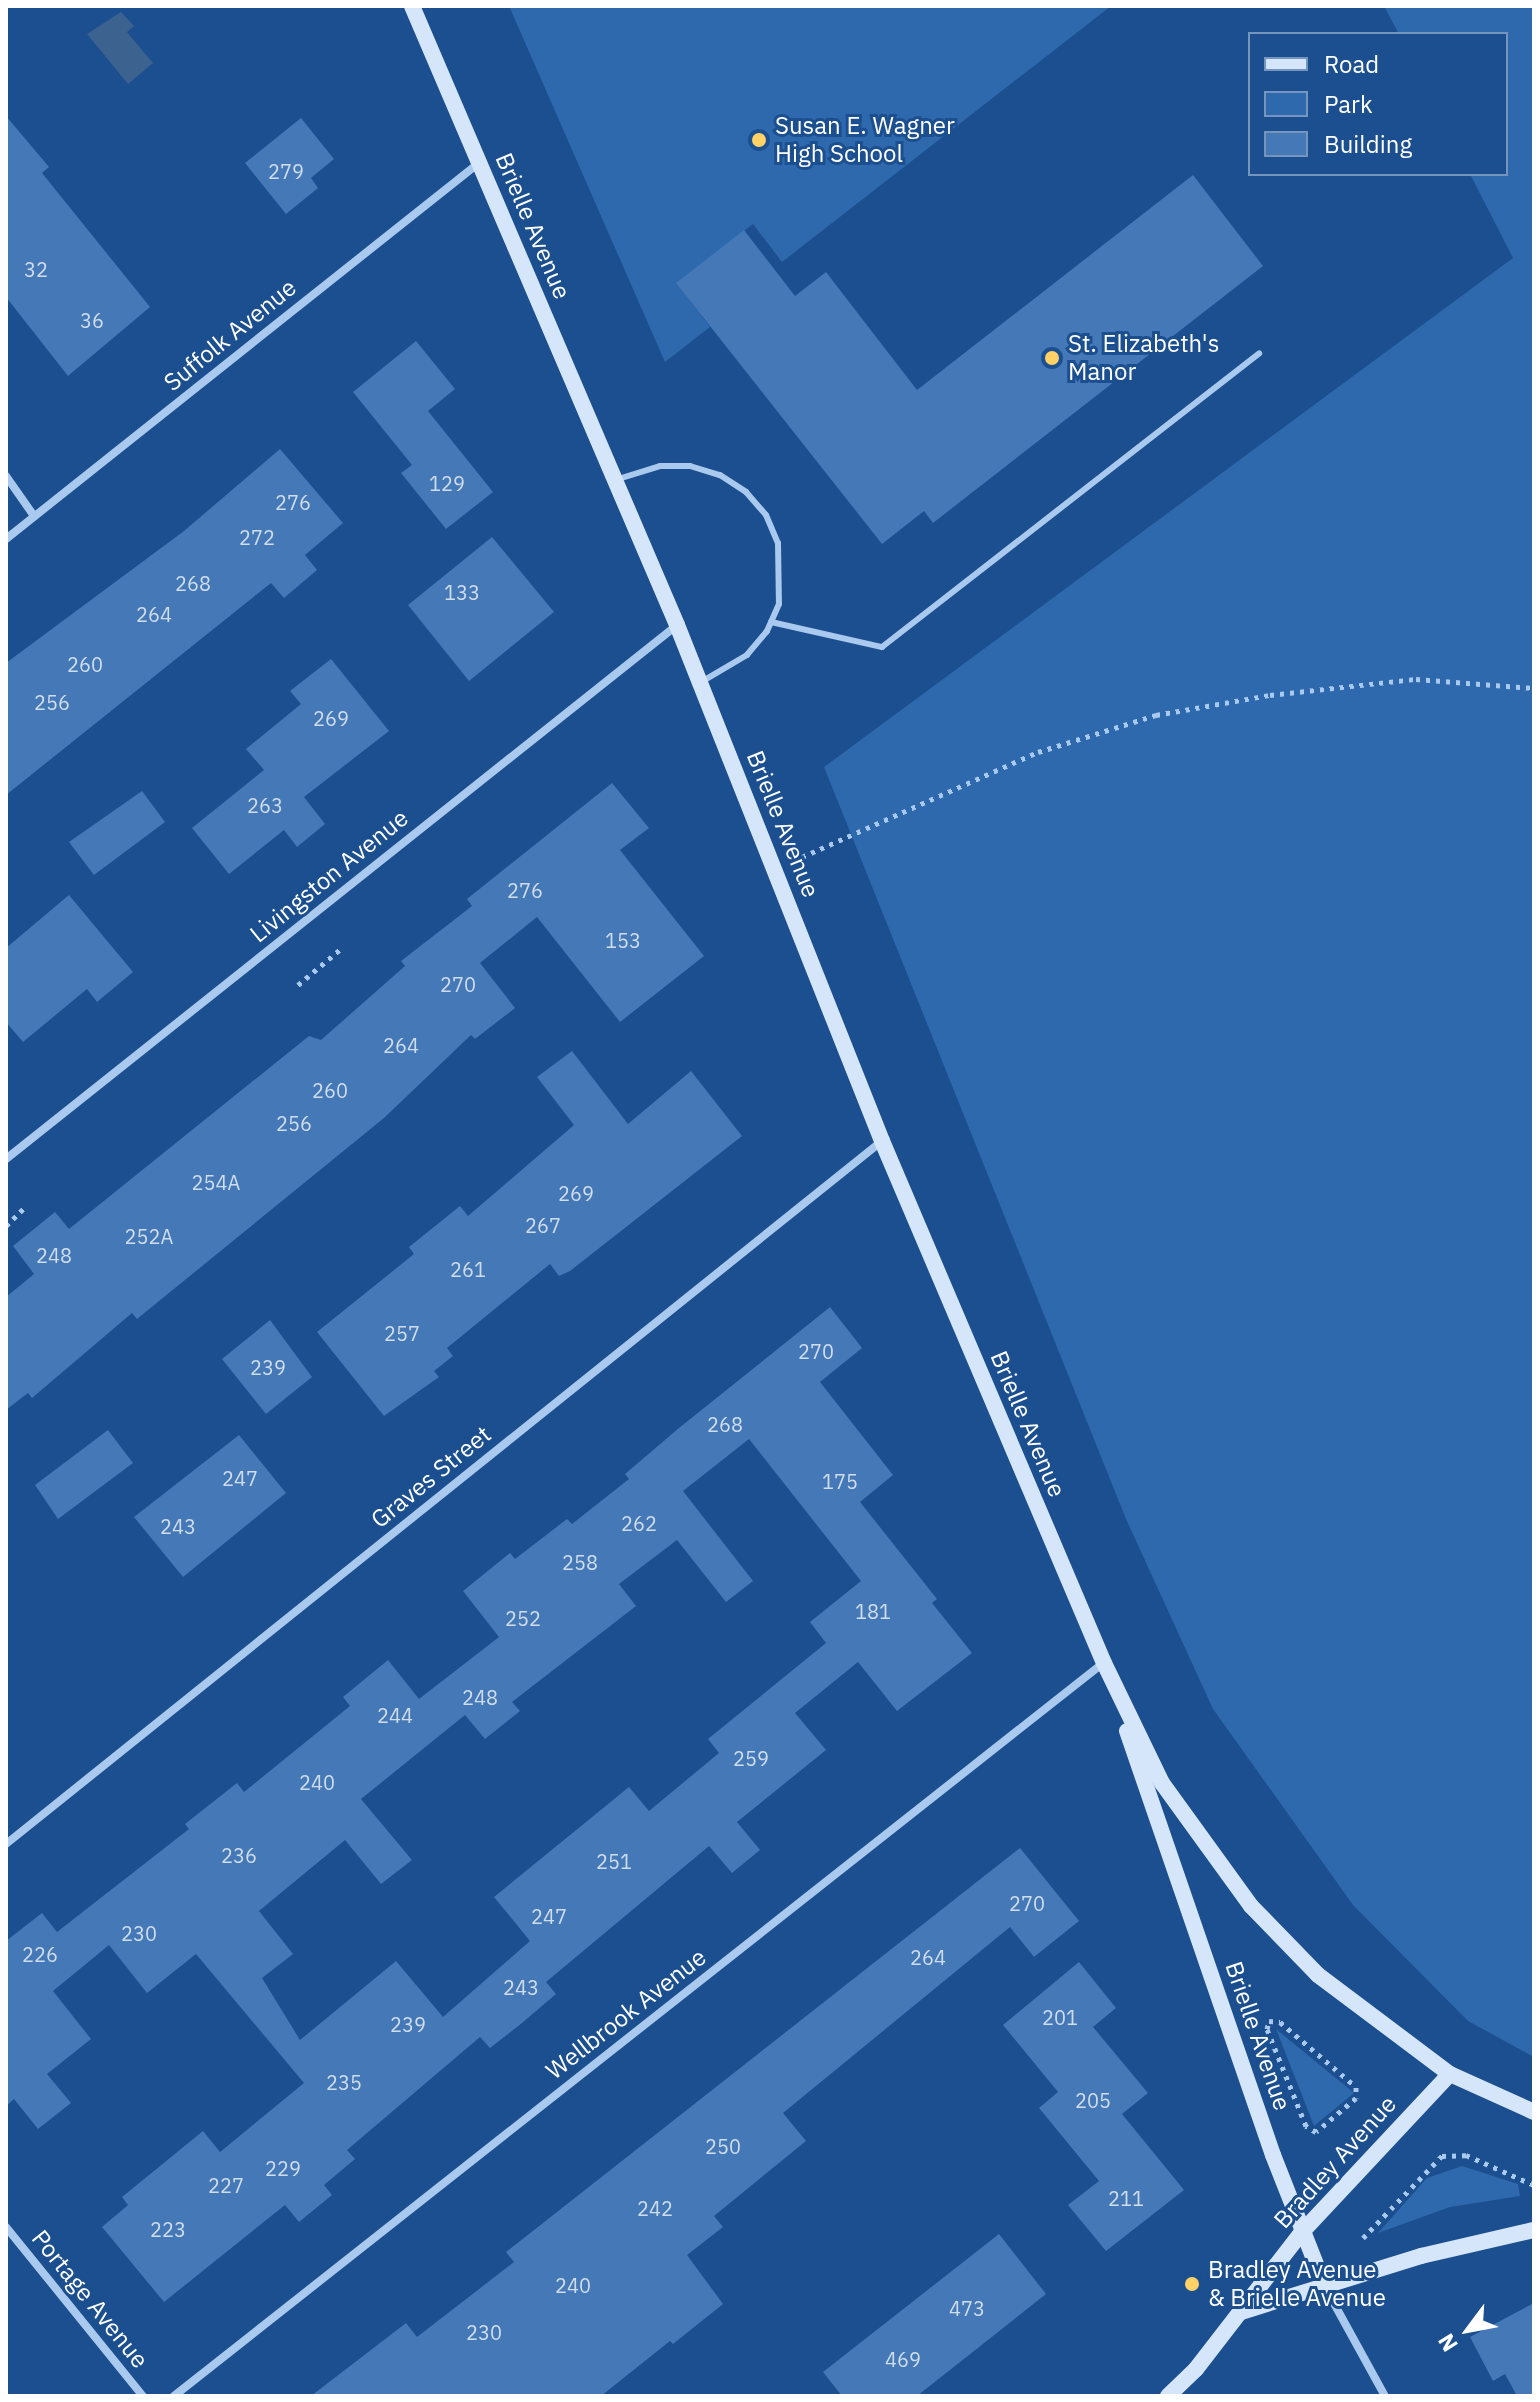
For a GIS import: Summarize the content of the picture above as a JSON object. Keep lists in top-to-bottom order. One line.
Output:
{"streets":{"street":["Brielle Avenue","Suffolk Avenue","Livingston Avenue","Graves Street","Wellbrook Avenue","Bradley Avenue","Portage Avenue"]},"crossings":[["Brielle Avenue","Suffolk Avenue"],["Brielle Avenue","Livingston Avenue"],["Brielle Avenue","Graves Street"],["Brielle Avenue","Wellbrook Avenue"],["Brielle Avenue","Bradley Avenue"]],"places":["Susan E. Wagner High School","St. Elizabeth's Manor","Bradley Avenue & Brielle Avenue"],"house_numbers":["279","32","36","129","276","272","268","133","264","260","256","269","263","276","153","270","264","260","256","254A","269","267","252A","248","261","257","270","239","268","247","175","262","243","258","181","252","248","244","259","240","236","251","270","247","230","226","264","243","201","239","235","205","250","229","227","211","242","223","240","473","230","469"],"legend":["Road","Park","Building"],"north":"bottom left"}
